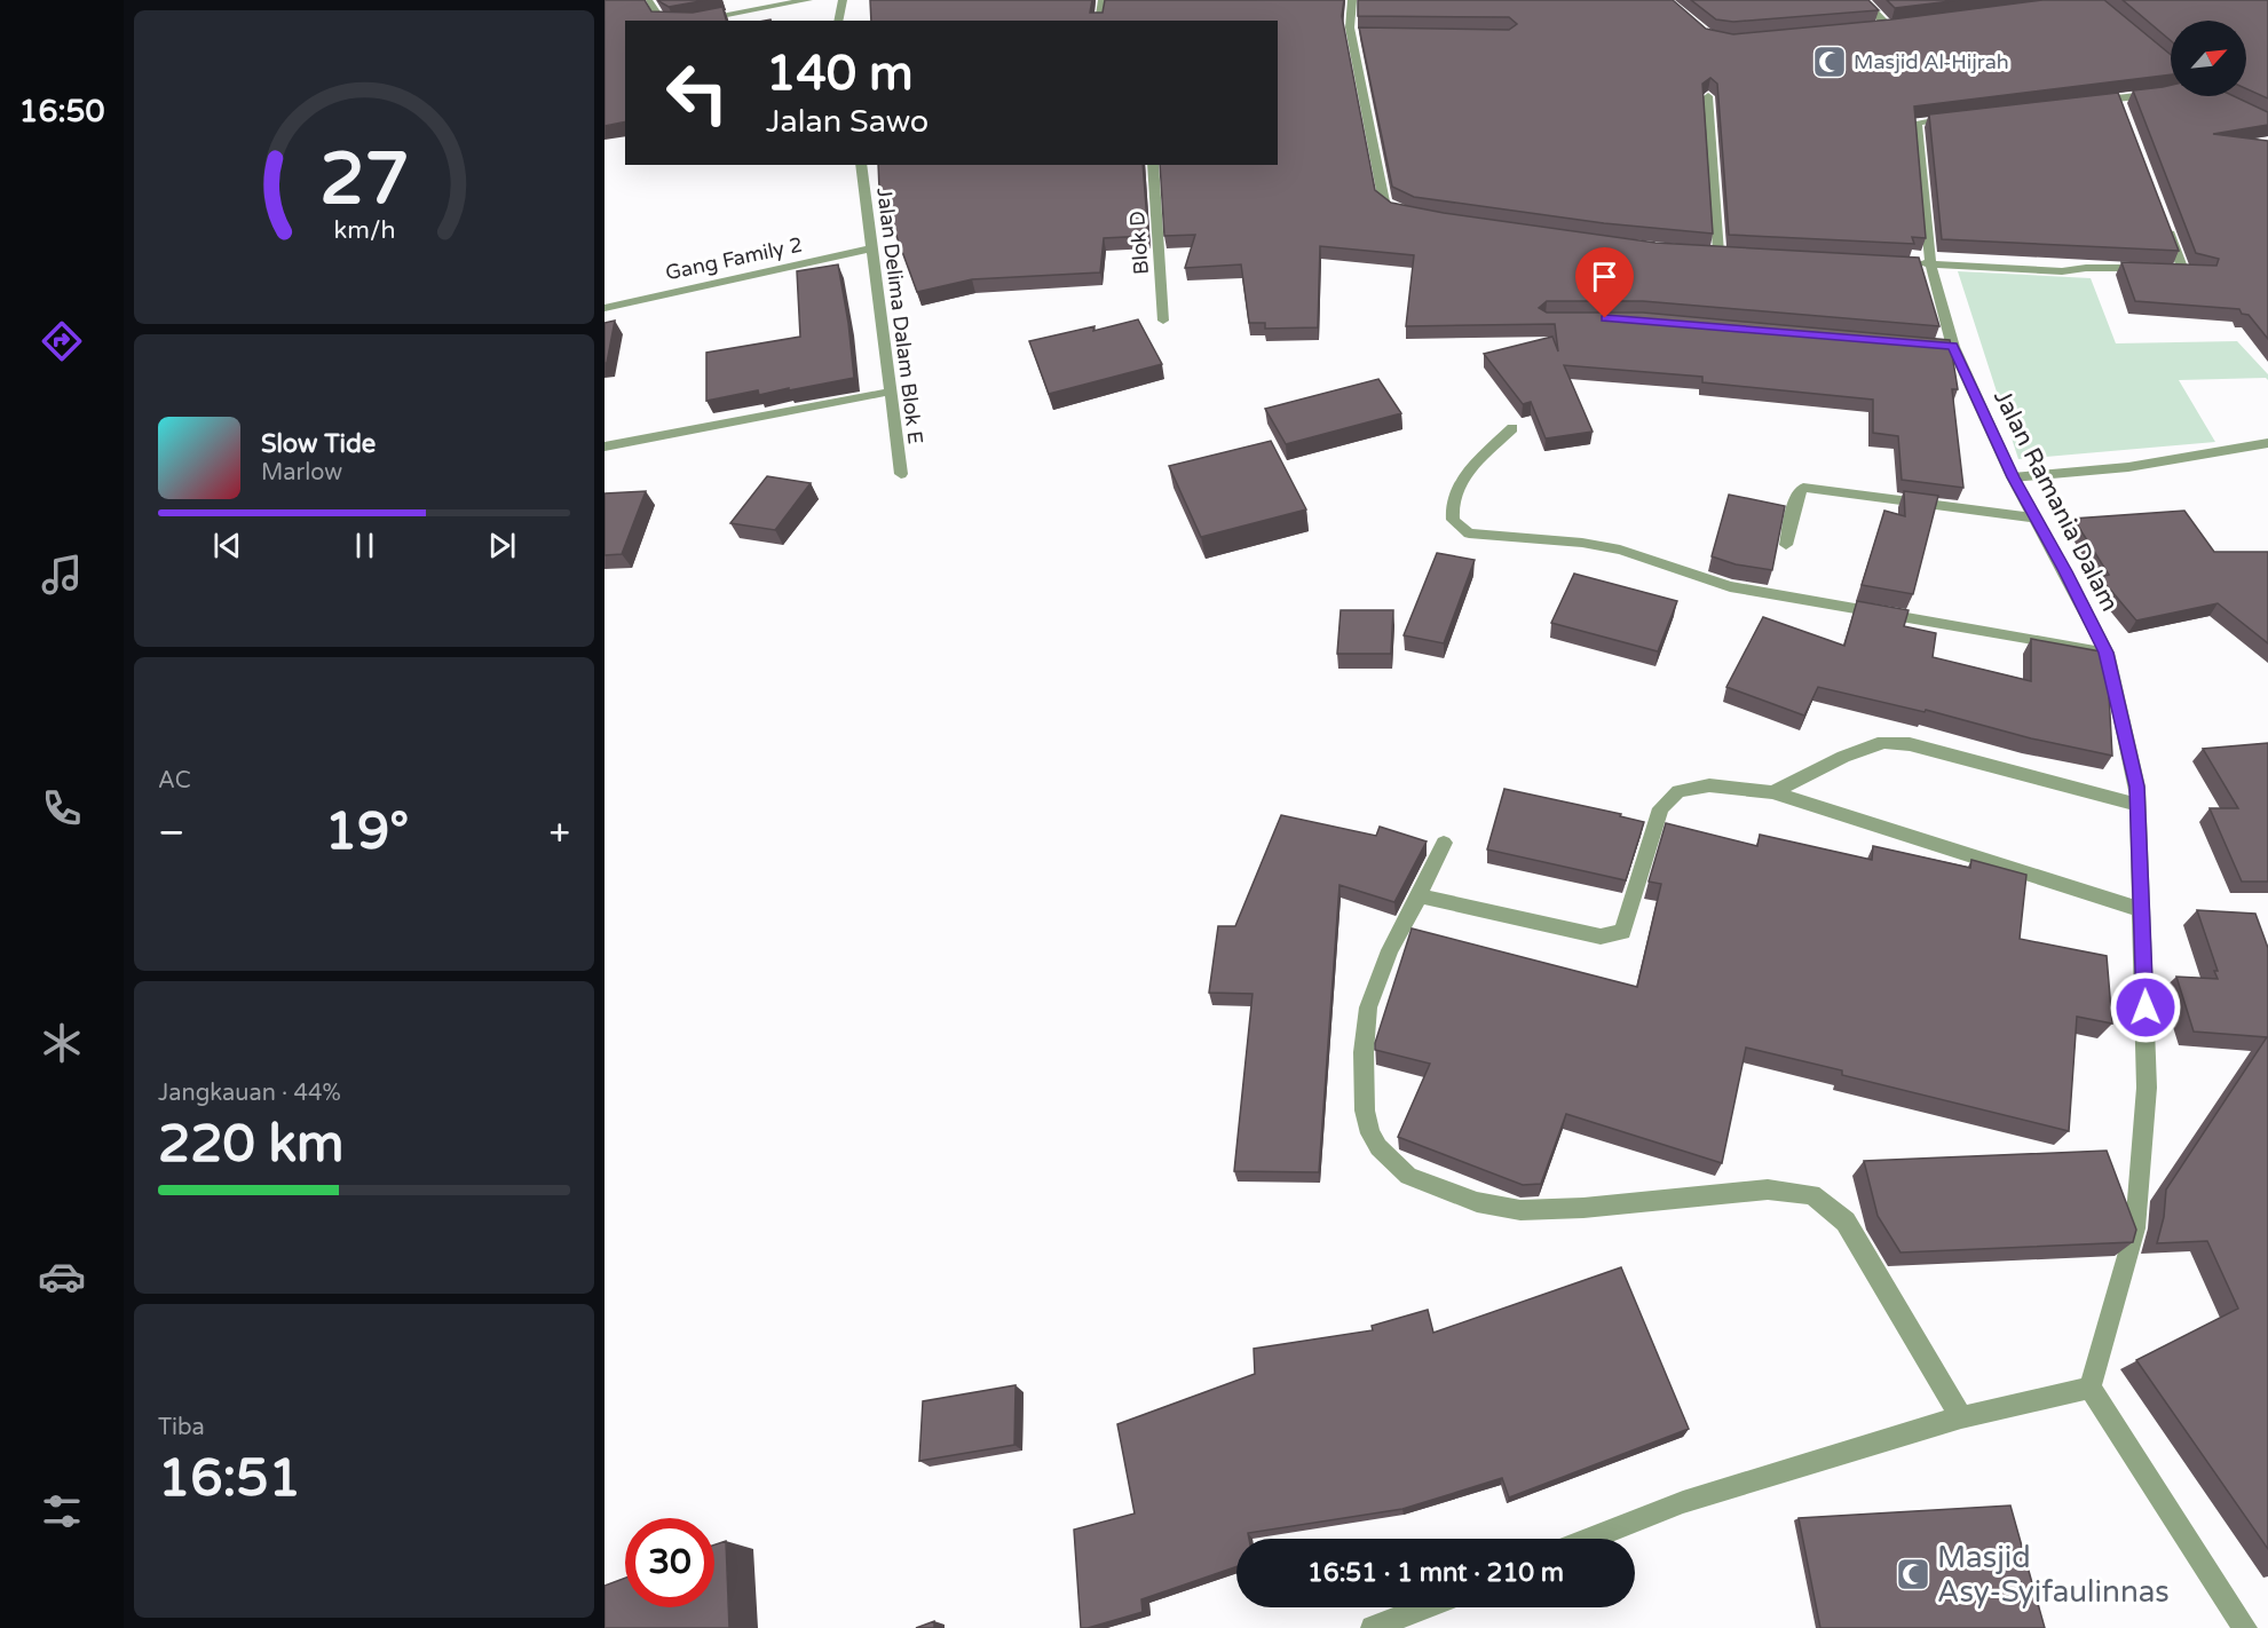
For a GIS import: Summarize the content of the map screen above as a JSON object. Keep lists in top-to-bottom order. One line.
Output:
{"streets":{"street":["Blok D","Gang Family 2","Jalan Delima Dalam Blok E","Jalan Ramania Dalam"]},"crossings":[["Gang Family 2","Jalan Delima Dalam Blok E"]],"places":{"mosque":["Masjid Al-Hijrah","Masjid Asy-Syifaulinnas"]},"north":"top right","page":{"tabs":"16:50","turn":["140 m","Jalan Sawo"],"song":["Slow Tide","Marlow"],"tile":["AC",["Jangkauan · 44%","220 km"],["Tiba","16:51"]],"heat":["−","19°","+"],"limit":"30","trip":"16:51 · 1 mnt · 210 m","gauge":["27","km/h"]}}
